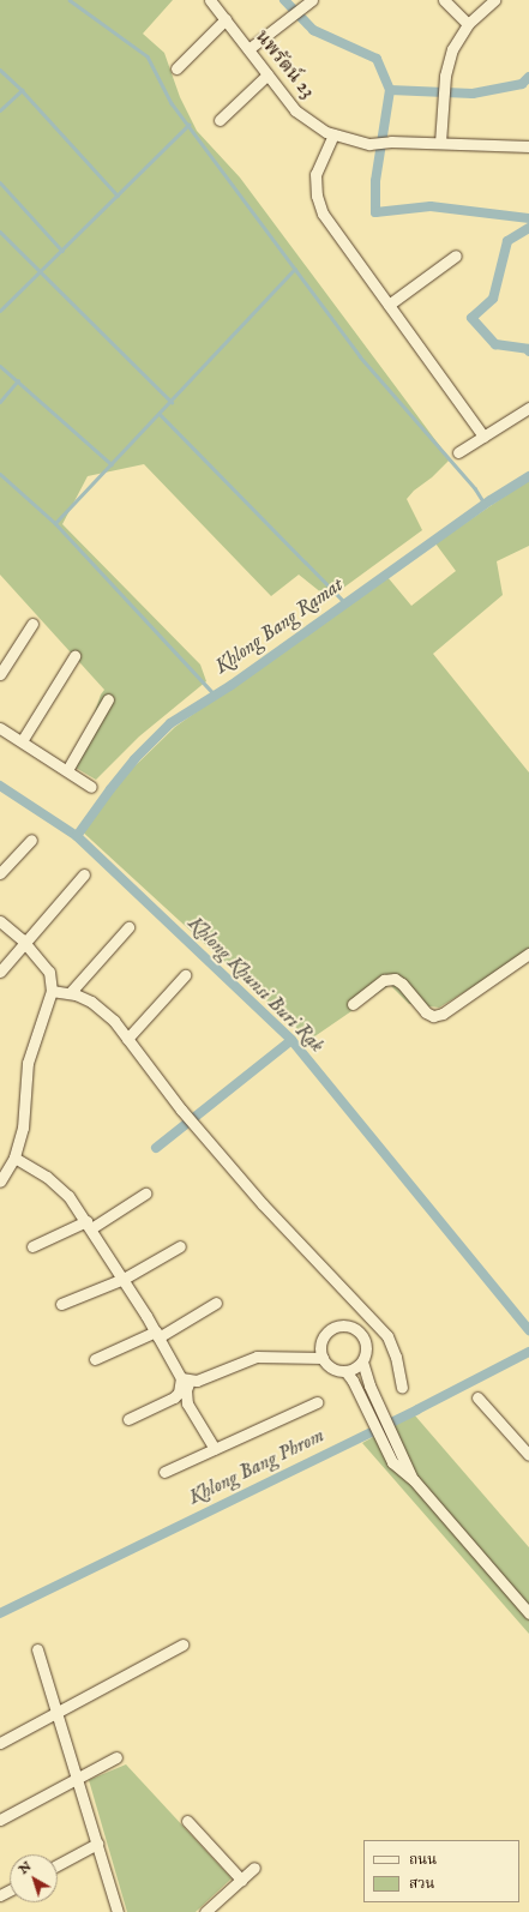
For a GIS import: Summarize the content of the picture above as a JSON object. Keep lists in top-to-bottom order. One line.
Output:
{"streets":{"street":["นพรัตน์ 23"]},"water":["Khlong Bang Ramat","Khlong Khunsi Buri Rak","Khlong Bang Phrom"],"legend":["ถนน","สวน"],"north":"top left"}
